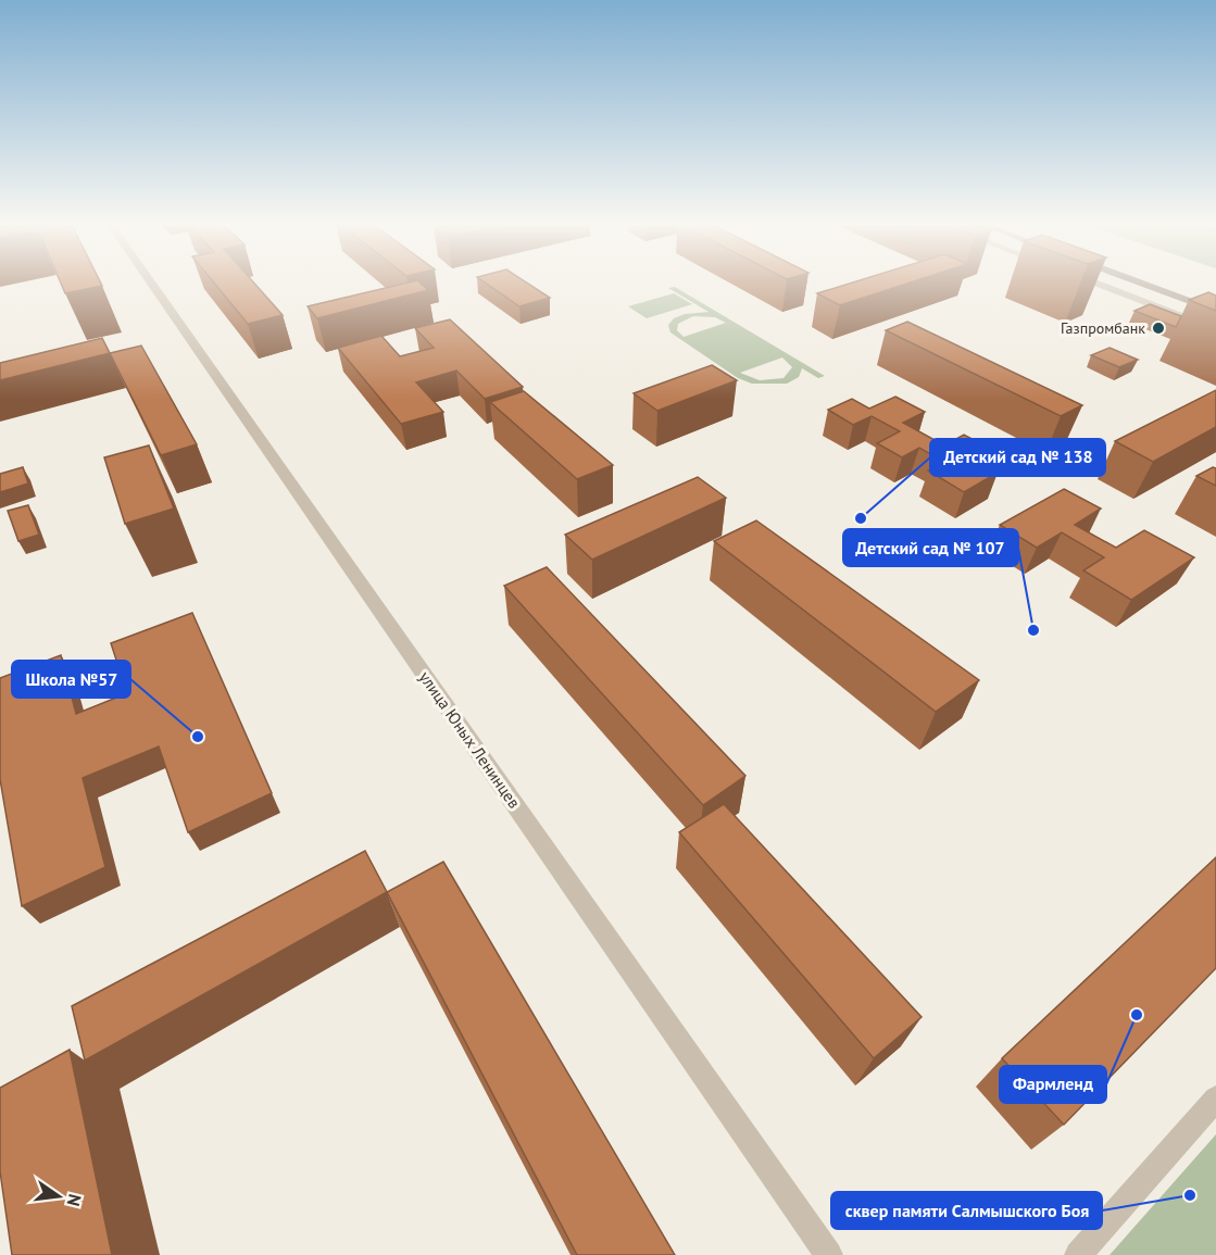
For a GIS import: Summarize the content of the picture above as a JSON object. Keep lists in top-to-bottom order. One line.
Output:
{"streets":{"street":["улица Юных Ленинцев"]},"places":["Газпромбанк","Детский сад № 138","Детский сад № 107","Школа №57","Фармленд","сквер памяти Салмышского Боя"],"north":"right"}
